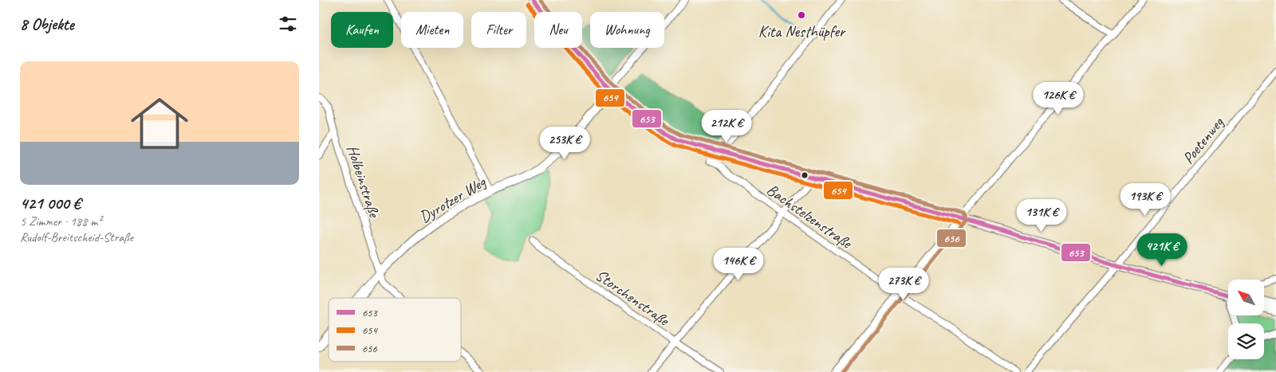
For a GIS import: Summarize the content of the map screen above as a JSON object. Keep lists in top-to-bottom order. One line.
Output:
{"streets":{"street":["Poetenweg","Holbeinstraße","Dyrotzer Weg","Bachstelzenstraße","Storchenstraße"]},"crossings":[["Holbeinstraße","Dyrotzer Weg"]],"places":["Kita Nesthüpfer"],"lines":["transit line 653","transit line 656","transit line 654"],"legend":["653","654","656"],"north":"top left","page":{"heading":"8 Objekte","chip":["Kaufen","Mieten","Filter","Neu","Wohnung"],"list":[{"name":"421 000 €","note":"5 Zimmer · 188 m² · Rudolf-Breitscheid-Straße"}],"price":["126K €","212K €","253K €","193K €","131K €","421K €","146K €","273K €"]}}
